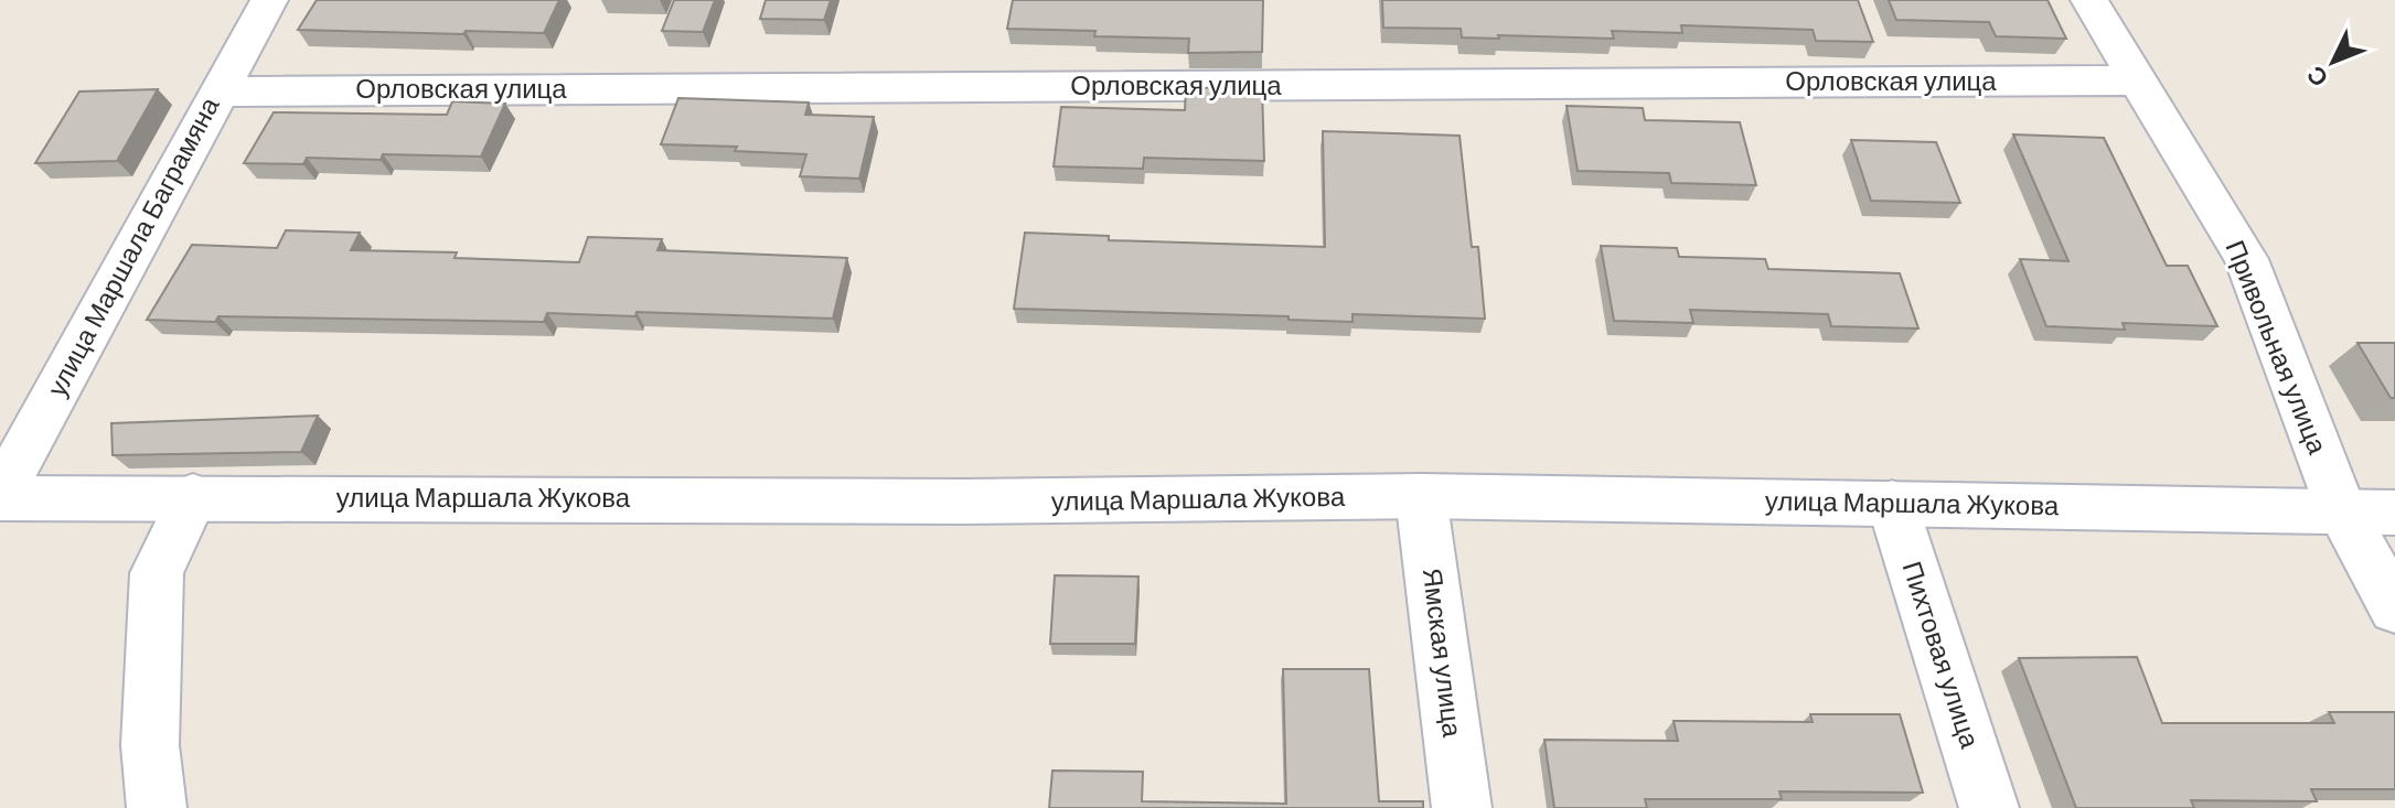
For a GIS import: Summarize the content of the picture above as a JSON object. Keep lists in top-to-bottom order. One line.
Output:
{"streets":{"street":["Орловская улица","улица Маршала Баграмяна","Привольная улица","улица Маршала Жукова","Ямская улица","Пихтовая улица"]},"crossings":[["Орловская улица","улица Маршала Баграмяна"],["Орловская улица","Привольная улица"],["улица Маршала Баграмяна","улица Маршала Жукова"],["Привольная улица","улица Маршала Жукова"],["улица Маршала Жукова","Ямская улица"],["улица Маршала Жукова","Пихтовая улица"]],"north":"bottom left"}
